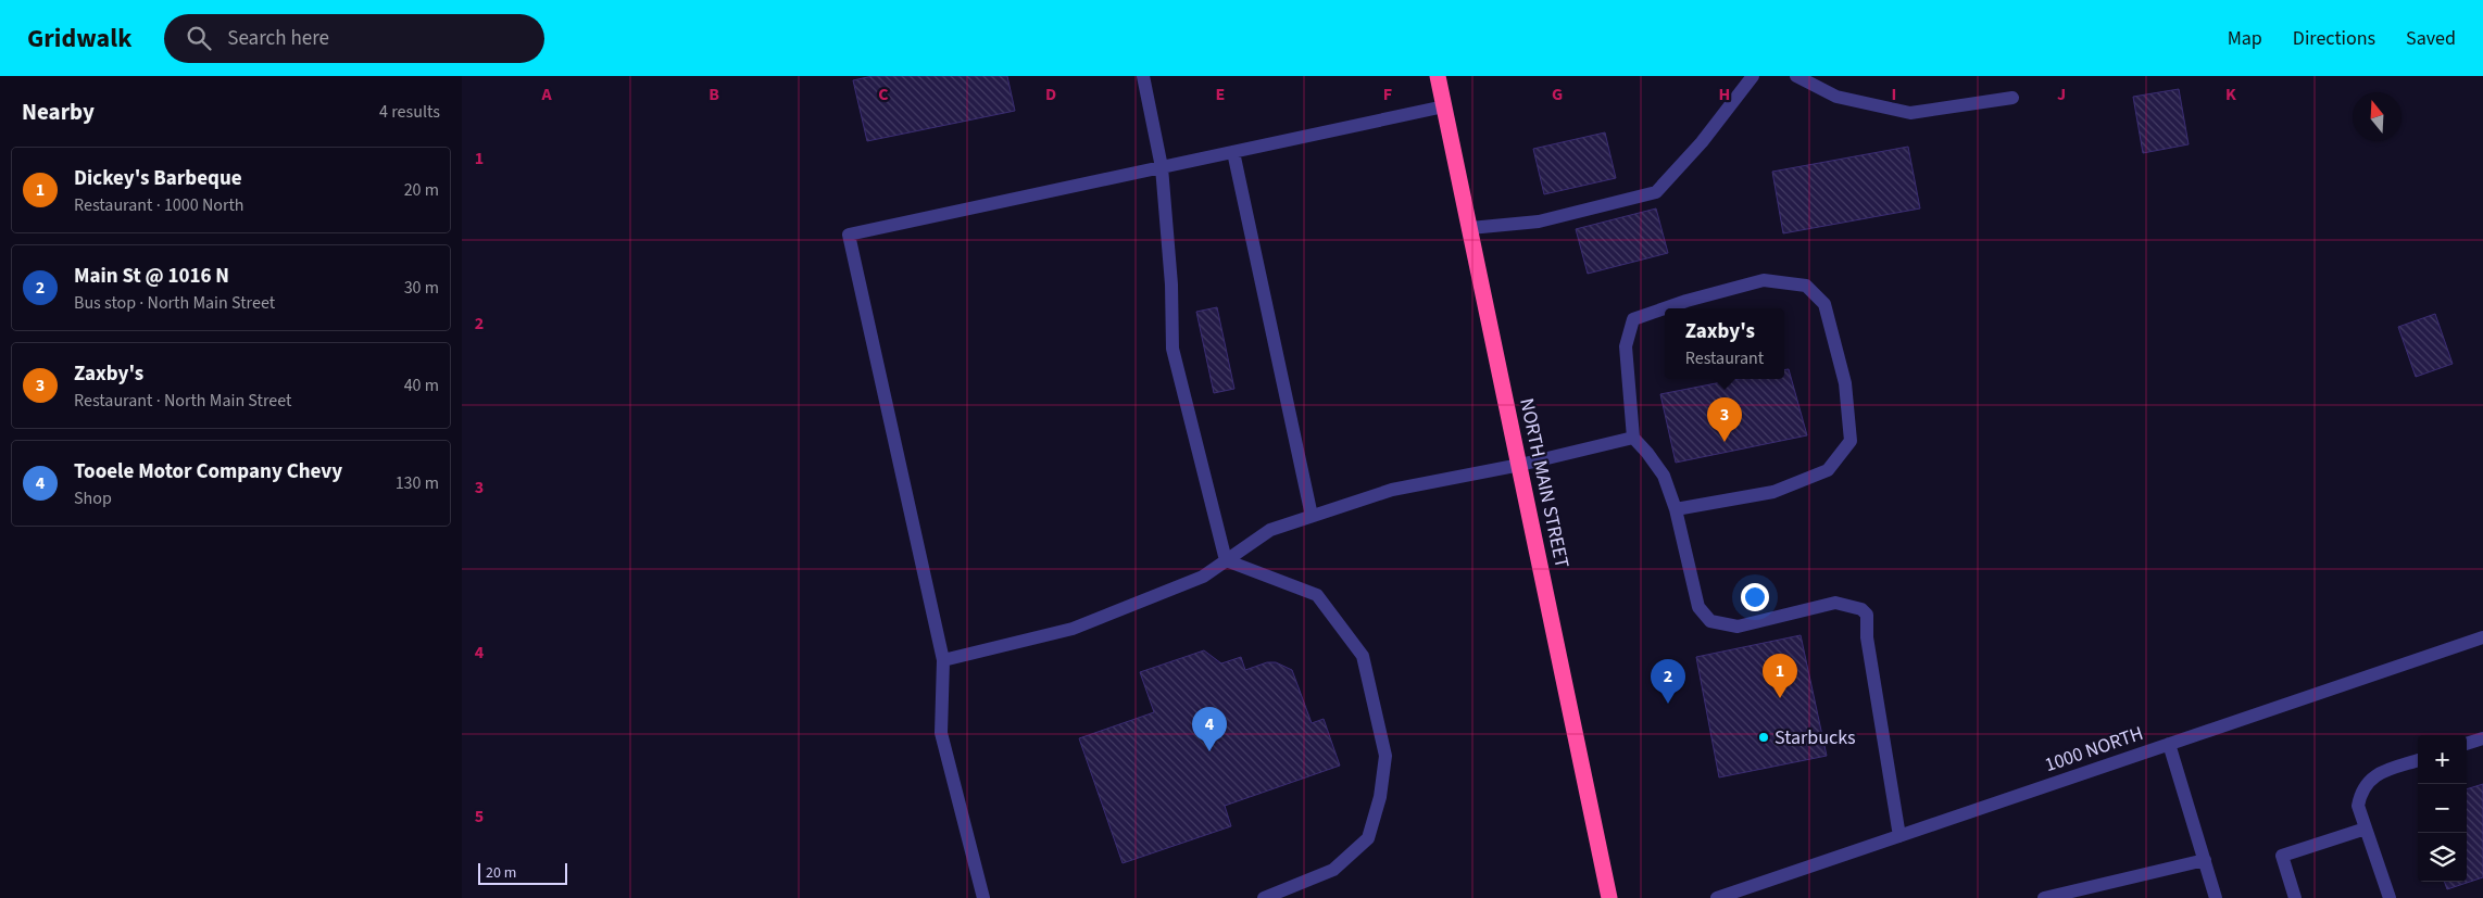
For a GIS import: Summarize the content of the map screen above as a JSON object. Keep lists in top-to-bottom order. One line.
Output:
{"streets":{"highway":["NORTH MAIN STREET"],"street":["1000 NORTH"]},"places":["Starbucks"],"scale_bar":"20 m","north":"top","page":{"header":"Gridwalk","search":"Search here","nav":["Map","Directions","Saved"],"heading":["Nearby","4 results"],"list":[{"mark":"1","name":"Dickey's Barbeque","note":"Restaurant · 1000 North","value":"20 m"},{"mark":"2","name":"Main St @ 1016 N","note":"Bus stop · North Main Street","value":"30 m"},{"mark":"3","name":"Zaxby's","note":"Restaurant · North Main Street","value":"40 m"},{"mark":"4","name":"Tooele Motor Company Chevy","note":"Shop","value":"130 m"}],"popup":["Zaxby's","Restaurant"],"pins":["3","1","2","4"],"map_buttons":["+","−"],"scale":"20 m"},"grid":{"columns":["A","B","C","D","E","F","G","H","I","J","K"],"rows":["1","2","3","4","5"]}}
